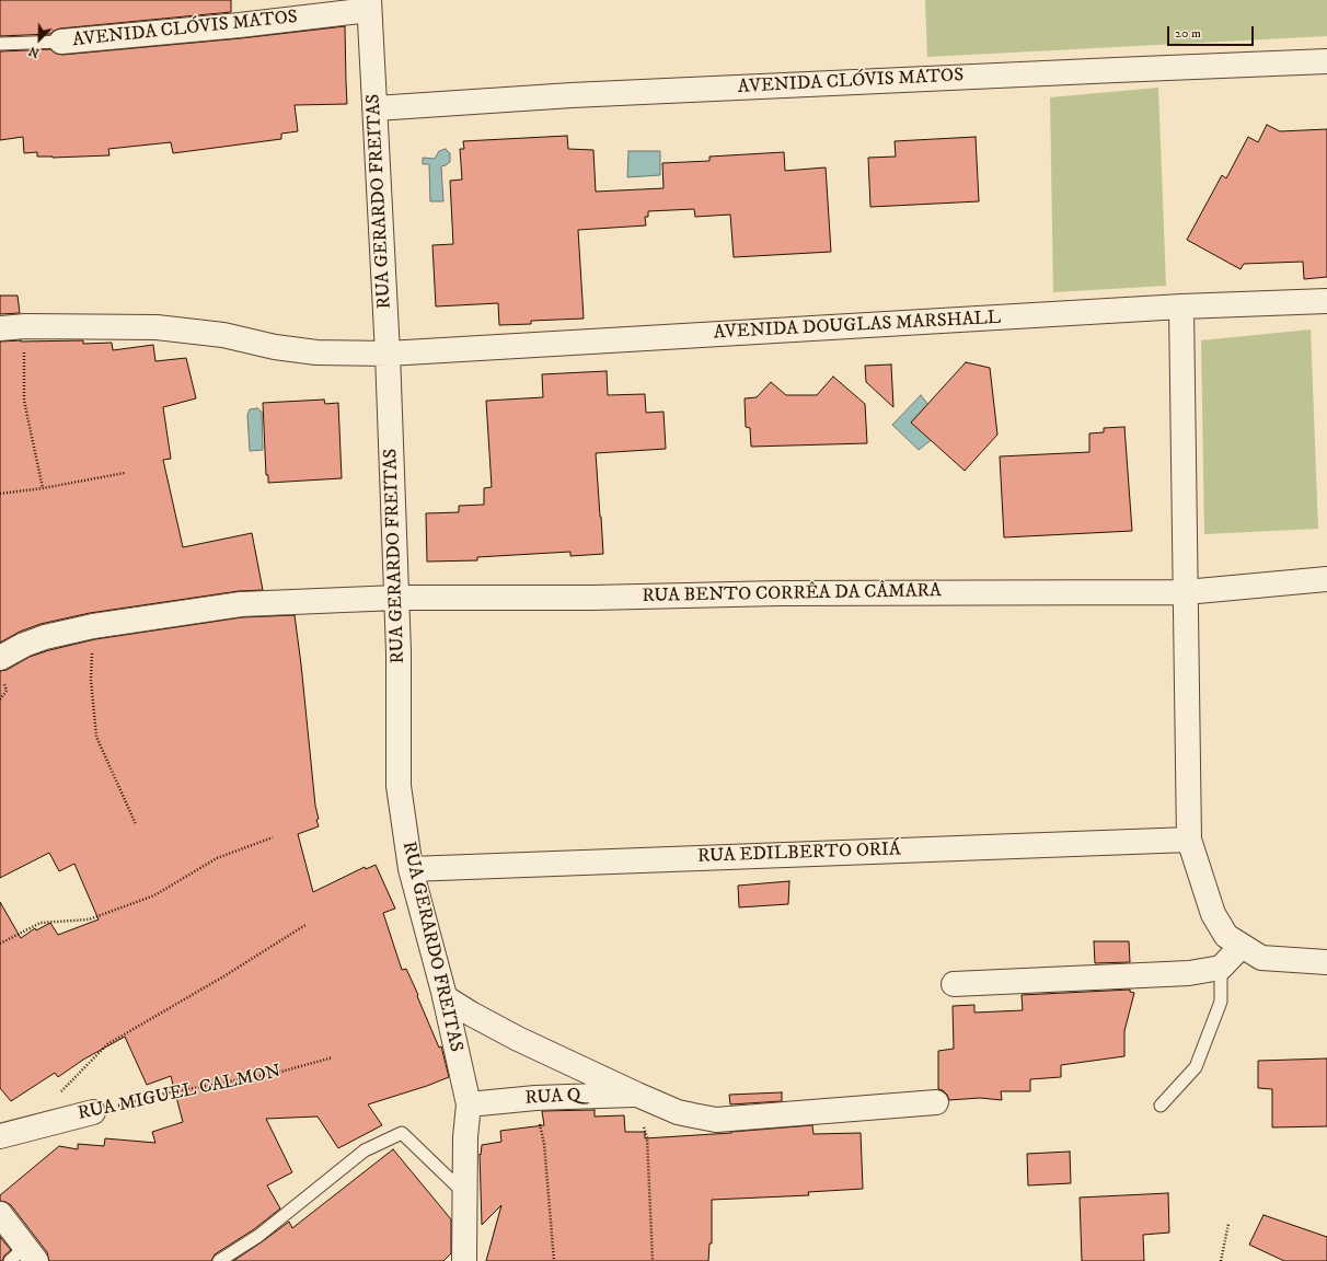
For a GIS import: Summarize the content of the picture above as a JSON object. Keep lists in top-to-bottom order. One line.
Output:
{"streets":{"street":["AVENIDA CLÓVIS MATOS","RUA GERARDO FREITAS","AVENIDA DOUGLAS MARSHALL","RUA BENTO CORRÊA DA CÂMARA","RUA EDILBERTO ORIÁ","RUA MIGUEL CALMON","RUA Q"]},"crossings":[["AVENIDA CLÓVIS MATOS","RUA GERARDO FREITAS"],["RUA GERARDO FREITAS","AVENIDA DOUGLAS MARSHALL"],["RUA GERARDO FREITAS","RUA BENTO CORRÊA DA CÂMARA"],["RUA GERARDO FREITAS","RUA EDILBERTO ORIÁ"],["RUA GERARDO FREITAS","RUA Q"]],"scale_bar":"20 m","north":"bottom left"}
